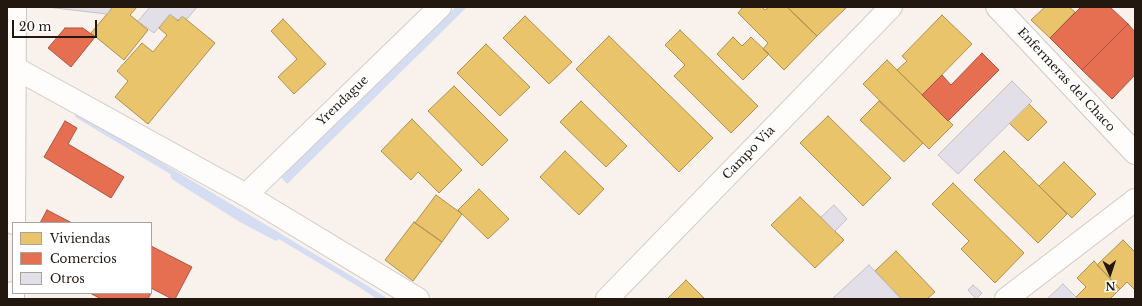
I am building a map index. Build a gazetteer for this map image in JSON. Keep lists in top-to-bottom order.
{
  "streets": {
    "street": ["Enfermeras del Chaco", "Yrendague", "Campo Via"]
  },
  "legend": ["Viviendas", "Comercios", "Otros"],
  "scale_bar": "20 m",
  "north": "bottom"
}
